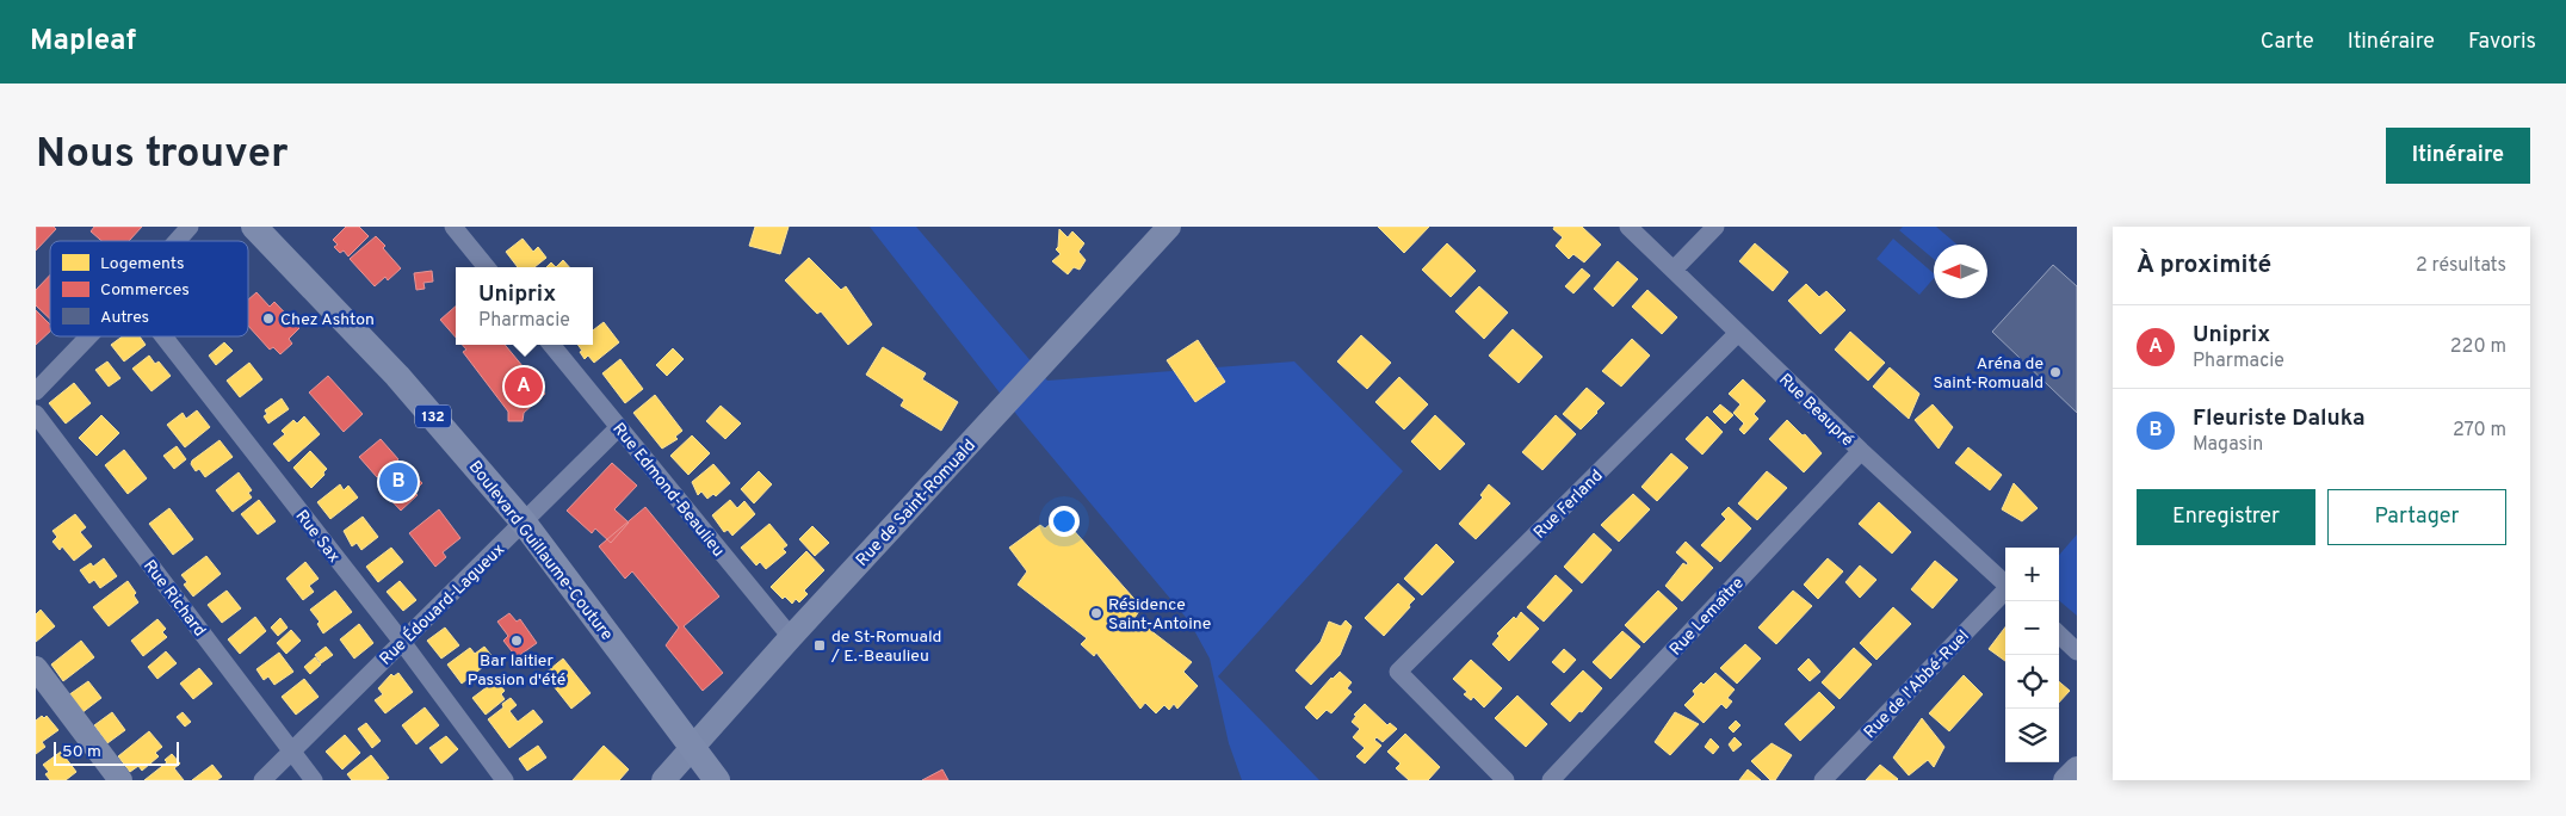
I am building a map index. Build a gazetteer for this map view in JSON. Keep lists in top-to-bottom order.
{
  "streets": {
    "main road": ["132", "Boulevard Guillaume-Couture"],
    "street": [
      "Rue Beaupré",
      "Rue Edmond-Beaulieu",
      "Rue de Saint-Romuald",
      "Rue Ferland",
      "Rue Sax",
      "Rue Richard",
      "Rue Édouard-Lagueux",
      "Rue Lemaître",
      "Rue de l'Abbé-Ruel"
    ]
  },
  "crossings": [
    ["Rue Beaupré", "Rue Ferland"],
    ["Rue Beaupré", "Rue Lemaître"],
    ["Rue Edmond-Beaulieu", "Rue de Saint-Romuald"],
    ["Rue Edmond-Beaulieu", "Rue Édouard-Lagueux"],
    ["Rue de Saint-Romuald", "Boulevard Guillaume-Couture"],
    ["Rue Sax", "Rue Édouard-Lagueux"],
    ["Boulevard Guillaume-Couture", "Rue Édouard-Lagueux"],
    ["Rue Richard", "Rue Édouard-Lagueux"]
  ],
  "places": {
    "other": [
      "Chez Ashton",
      "Aréna de Saint-Romuald",
      "Résidence Saint-Antoine",
      "Bar laitier Passion d'été"
    ],
    "transit": ["de St-Romuald / E.-Beaulieu"]
  },
  "legend": ["Logements", "Commerces", "Autres"],
  "scale_bar": "50 m",
  "north": "left",
  "page": {
    "header": "Mapleaf",
    "nav": ["Carte", "Itinéraire", "Favoris"],
    "buttons": [
      "Itinéraire",
      ["Enregistrer", "Partager"]
    ],
    "title": "Nous trouver",
    "heading": ["À proximité", "2 résultats"],
    "popup": ["Uniprix", "Pharmacie"],
    "list": [
      {
        "mark": "A",
        "name": "Uniprix",
        "note": "Pharmacie",
        "value": "220 m"
      },
      {
        "mark": "B",
        "name": "Fleuriste Daluka",
        "note": "Magasin",
        "value": "270 m"
      }
    ],
    "pins": ["A", "B"],
    "map_buttons": ["+", "−"],
    "scale": "50 m"
  }
}
